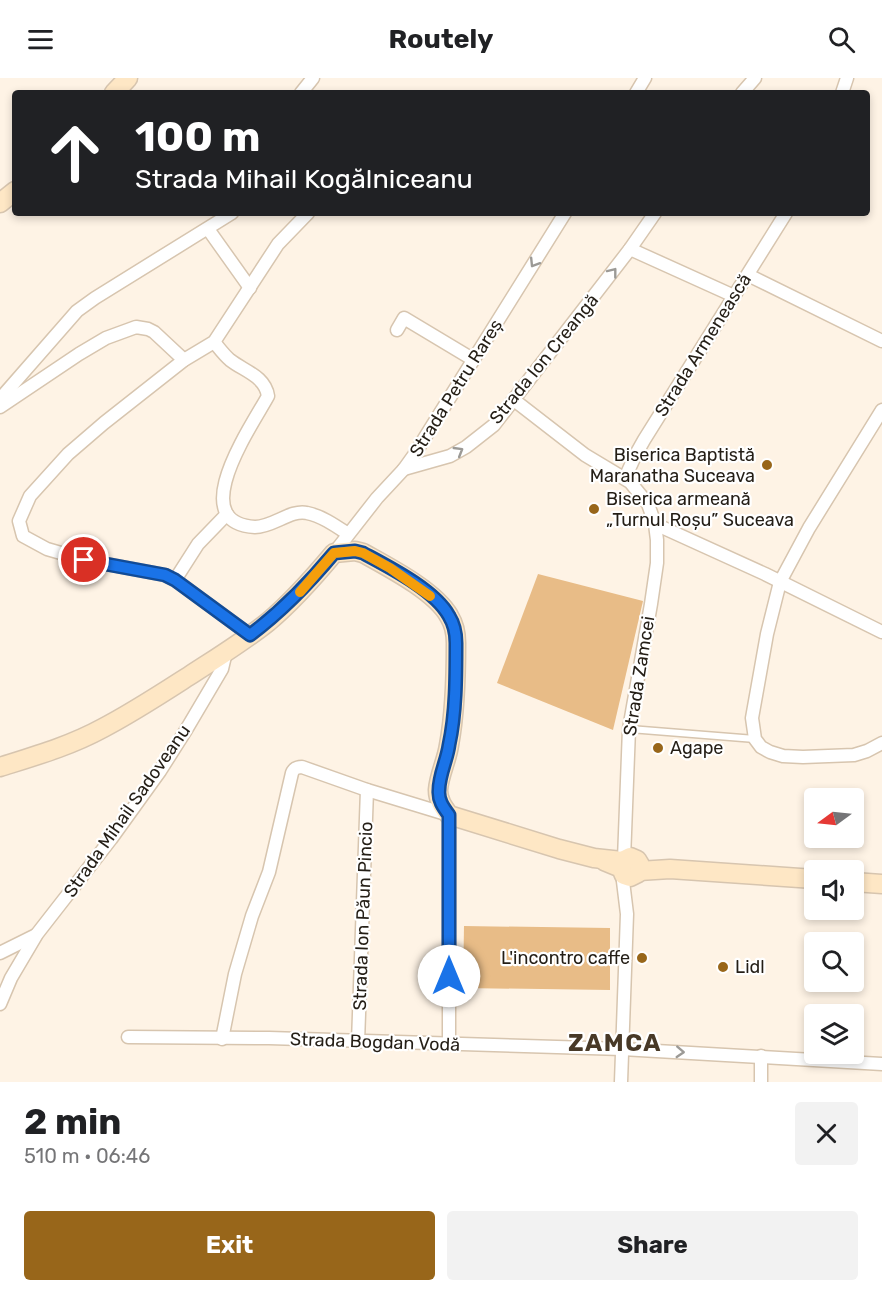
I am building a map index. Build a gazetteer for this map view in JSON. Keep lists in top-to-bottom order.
{
  "streets": {
    "street": [
      "Strada Armenească",
      "Strada Ion Creangă",
      "Strada Petru Rareș",
      "Strada Zamcei",
      "Strada Mihail Sadoveanu",
      "Strada Ion Păun Pincio",
      "Strada Bogdan Vodă"
    ]
  },
  "crossings": [
    ["Strada Ion Creangă", "Strada Petru Rareș"],
    ["Strada Zamcei", "Strada Bogdan Vodă"],
    ["Strada Ion Păun Pincio", "Strada Bogdan Vodă"]
  ],
  "one_way": ["Strada Ion Creangă", "Strada Petru Rareș"],
  "districts": ["ZAMCA"],
  "places": [
    "Biserica Baptistă Maranatha Suceava",
    "Biserica armeană „Turnul Roșu” Suceava",
    "Agape",
    "L'incontro caffe",
    "Lidl"
  ],
  "north": "left",
  "page": {
    "header": "Routely",
    "turn": ["100 m", "Strada Mihail Kogălniceanu"],
    "heading": ["2 min", "510 m · 06:46"],
    "buttons": ["Exit", "Share"]
  }
}
